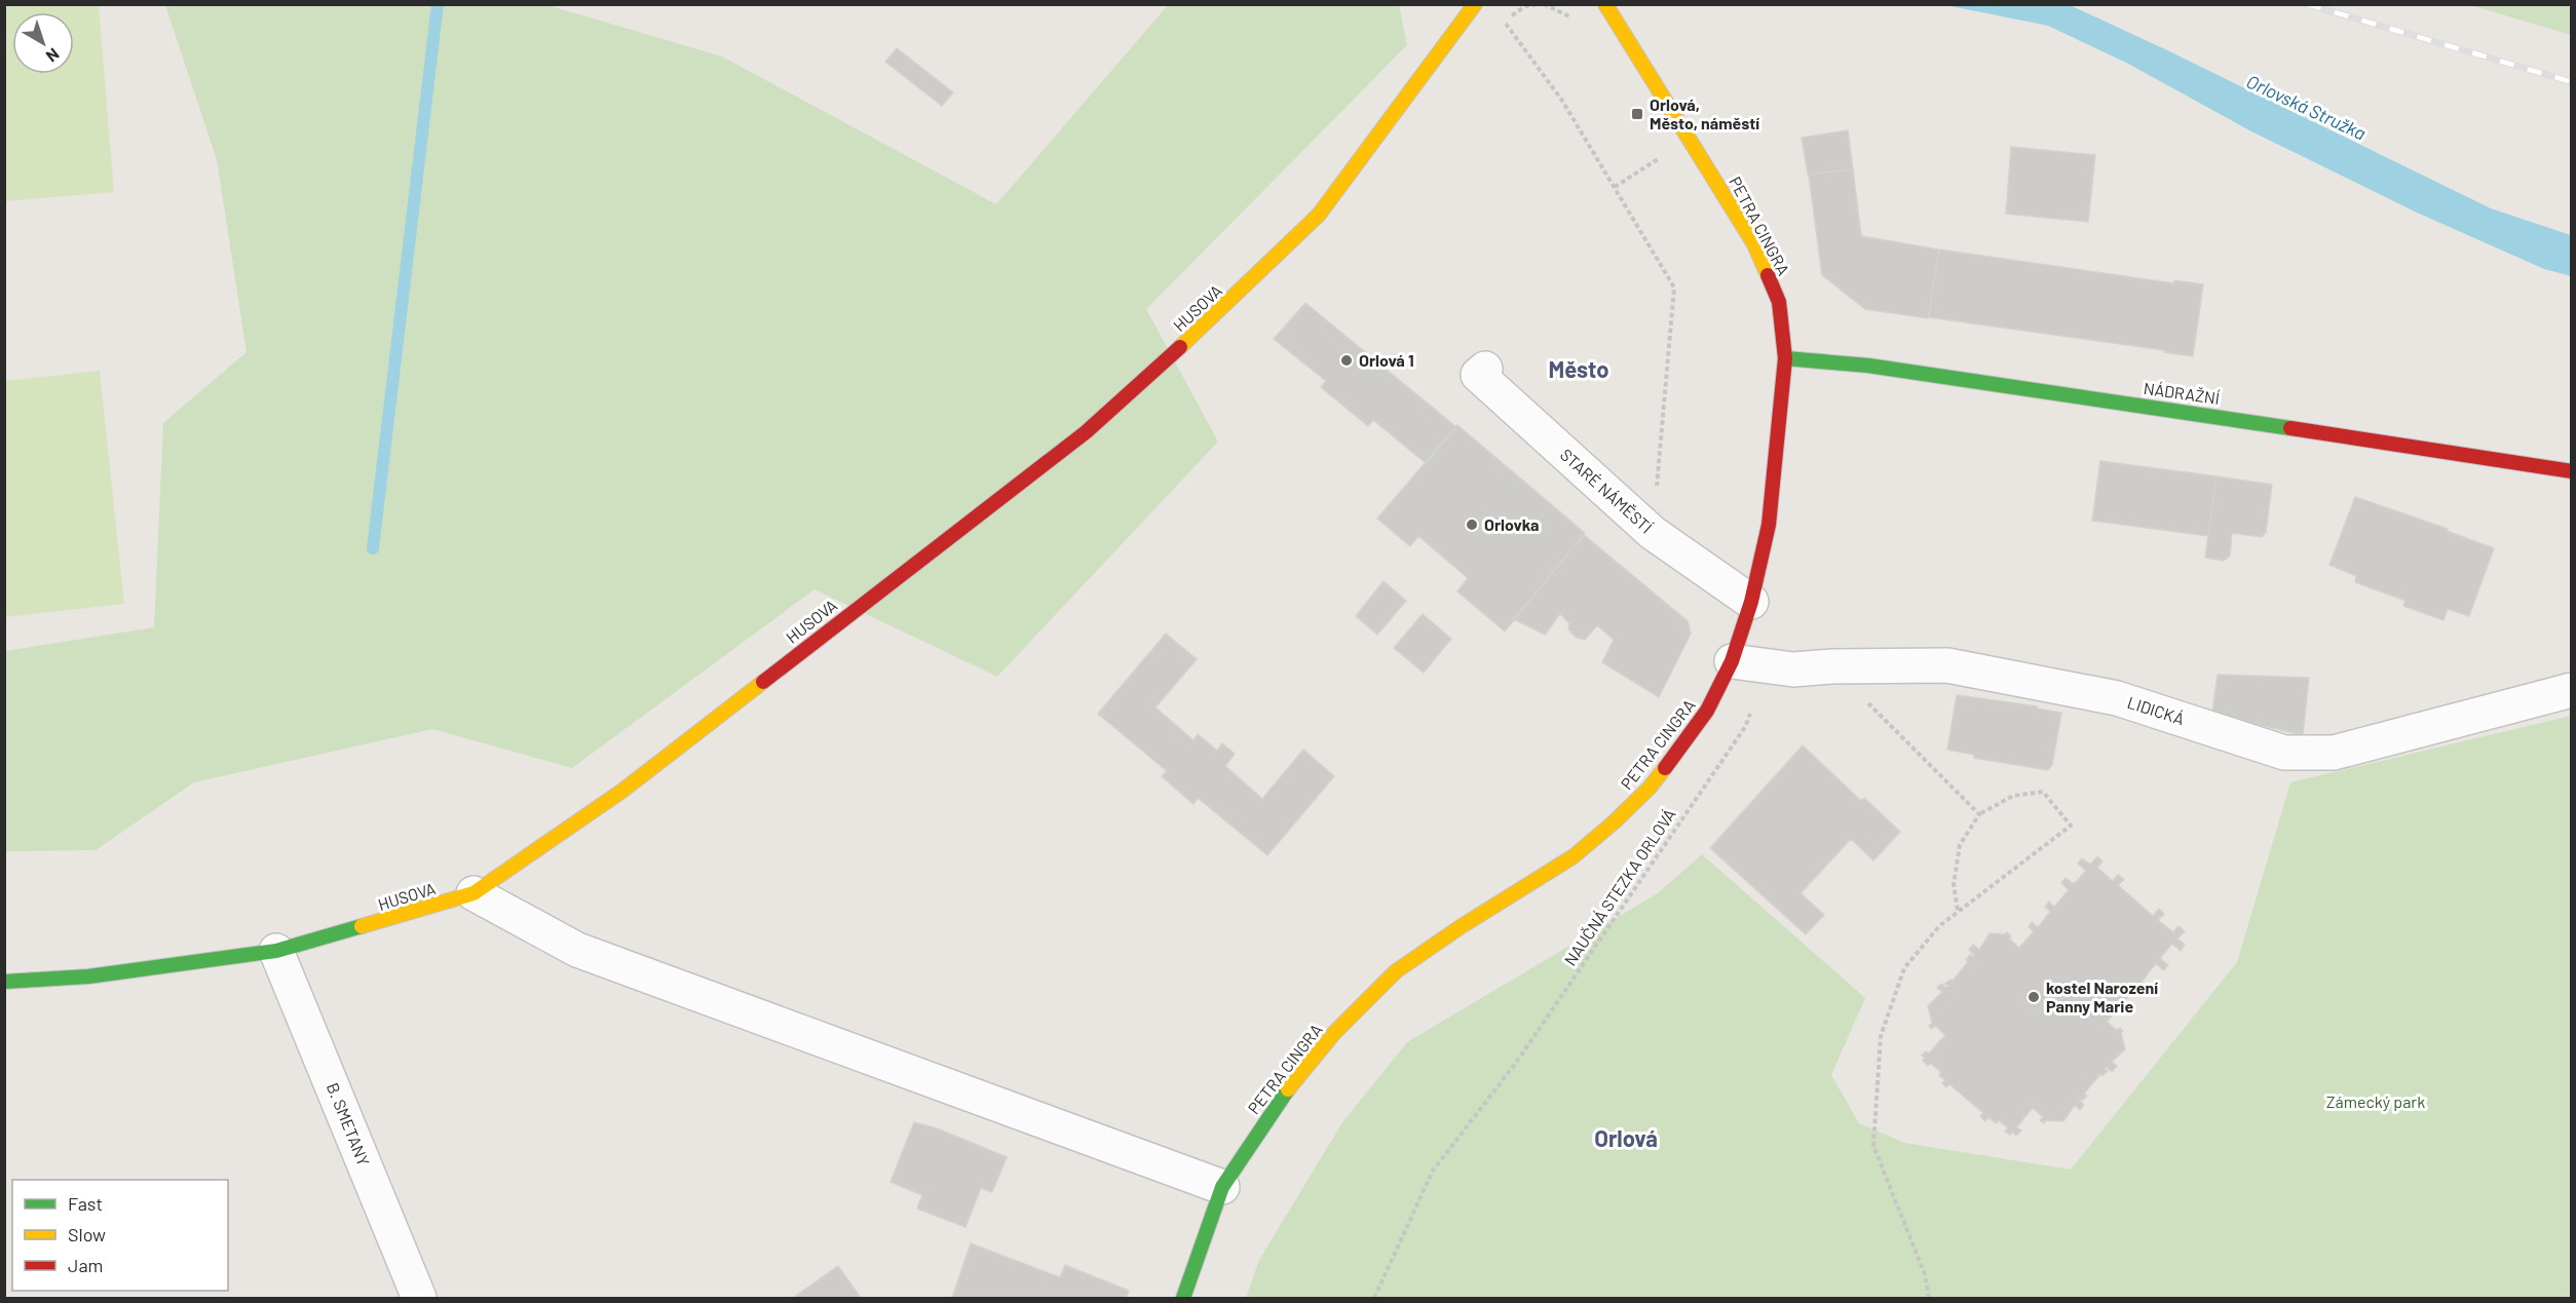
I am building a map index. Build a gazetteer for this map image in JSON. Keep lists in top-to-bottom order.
{
  "streets": {
    "street": [
      "PETRA CINGRA",
      "HUSOVA",
      "NÁDRAŽNÍ",
      "STARÉ NÁMĚSTÍ",
      "LIDICKÁ",
      "B. SMETANY"
    ],
    "path": ["NAUČNÁ STEZKA ORLOVÁ"]
  },
  "crossings": [
    ["PETRA CINGRA", "NÁDRAŽNÍ"],
    ["PETRA CINGRA", "STARÉ NÁMĚSTÍ"],
    ["PETRA CINGRA", "LIDICKÁ"],
    ["HUSOVA", "B. SMETANY"]
  ],
  "districts": ["Město", "Orlová"],
  "water": ["Orlovská Stružka"],
  "parks": ["Zámecký park"],
  "places": {
    "transit": ["Orlová, Město, náměstí"],
    "other": ["Orlová 1", "Orlovka", "kostel Narození Panny Marie"]
  },
  "legend": ["Fast", "Slow", "Jam"],
  "north": "bottom right"
}
